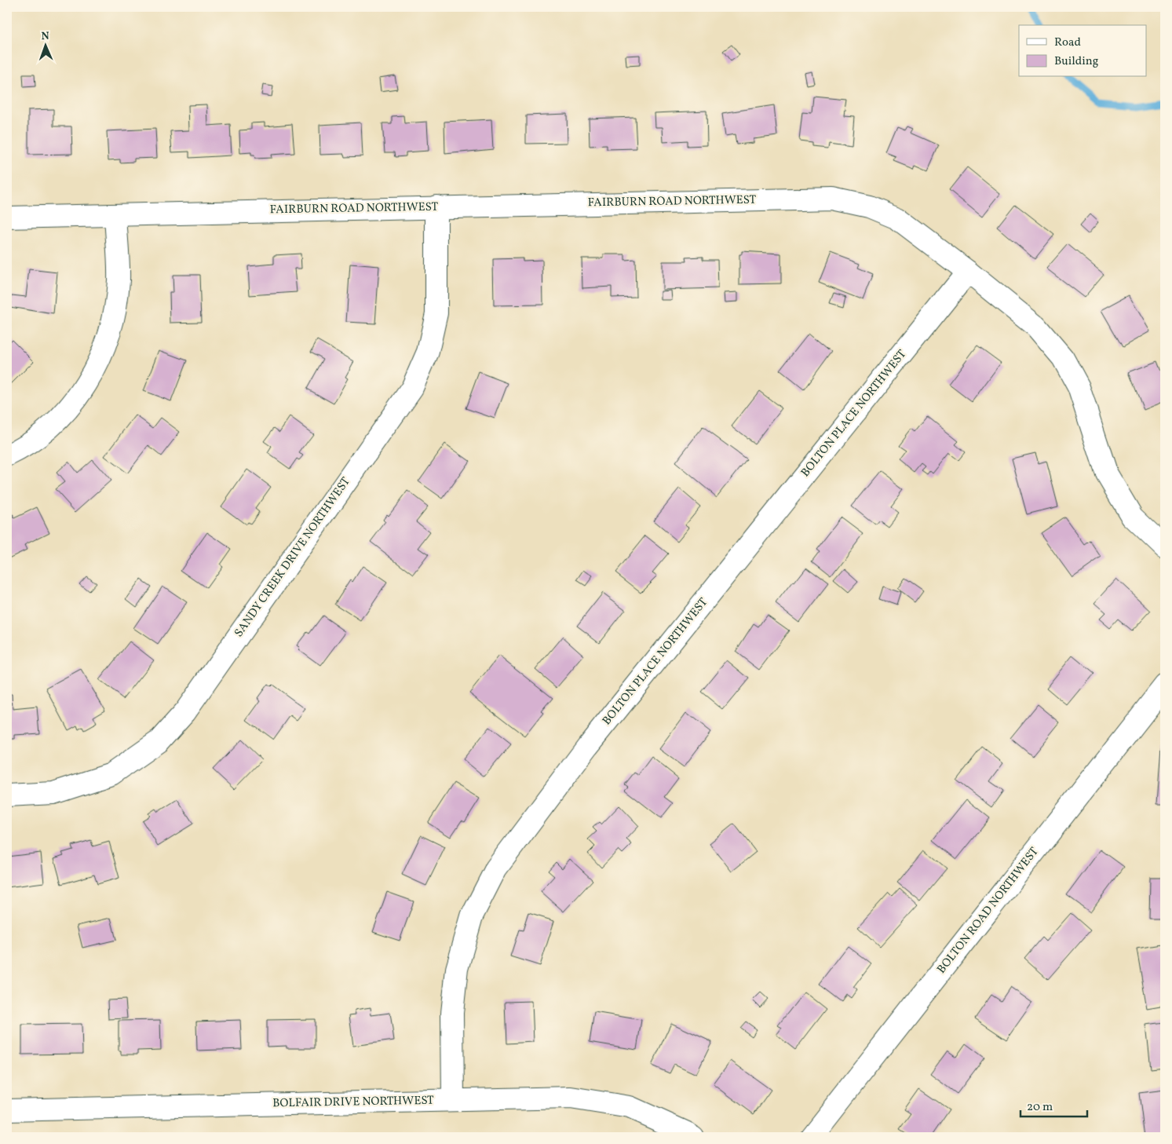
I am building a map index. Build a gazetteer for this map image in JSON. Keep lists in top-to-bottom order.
{
  "streets": {
    "street": [
      "FAIRBURN ROAD NORTHWEST",
      "BOLTON PLACE NORTHWEST",
      "SANDY CREEK DRIVE NORTHWEST",
      "BOLTON ROAD NORTHWEST",
      "BOLFAIR DRIVE NORTHWEST"
    ]
  },
  "crossings": [
    ["FAIRBURN ROAD NORTHWEST", "BOLTON PLACE NORTHWEST"],
    ["FAIRBURN ROAD NORTHWEST", "SANDY CREEK DRIVE NORTHWEST"],
    ["BOLTON PLACE NORTHWEST", "BOLFAIR DRIVE NORTHWEST"]
  ],
  "legend": ["Road", "Building"],
  "scale_bar": "20 m",
  "north": "top"
}
